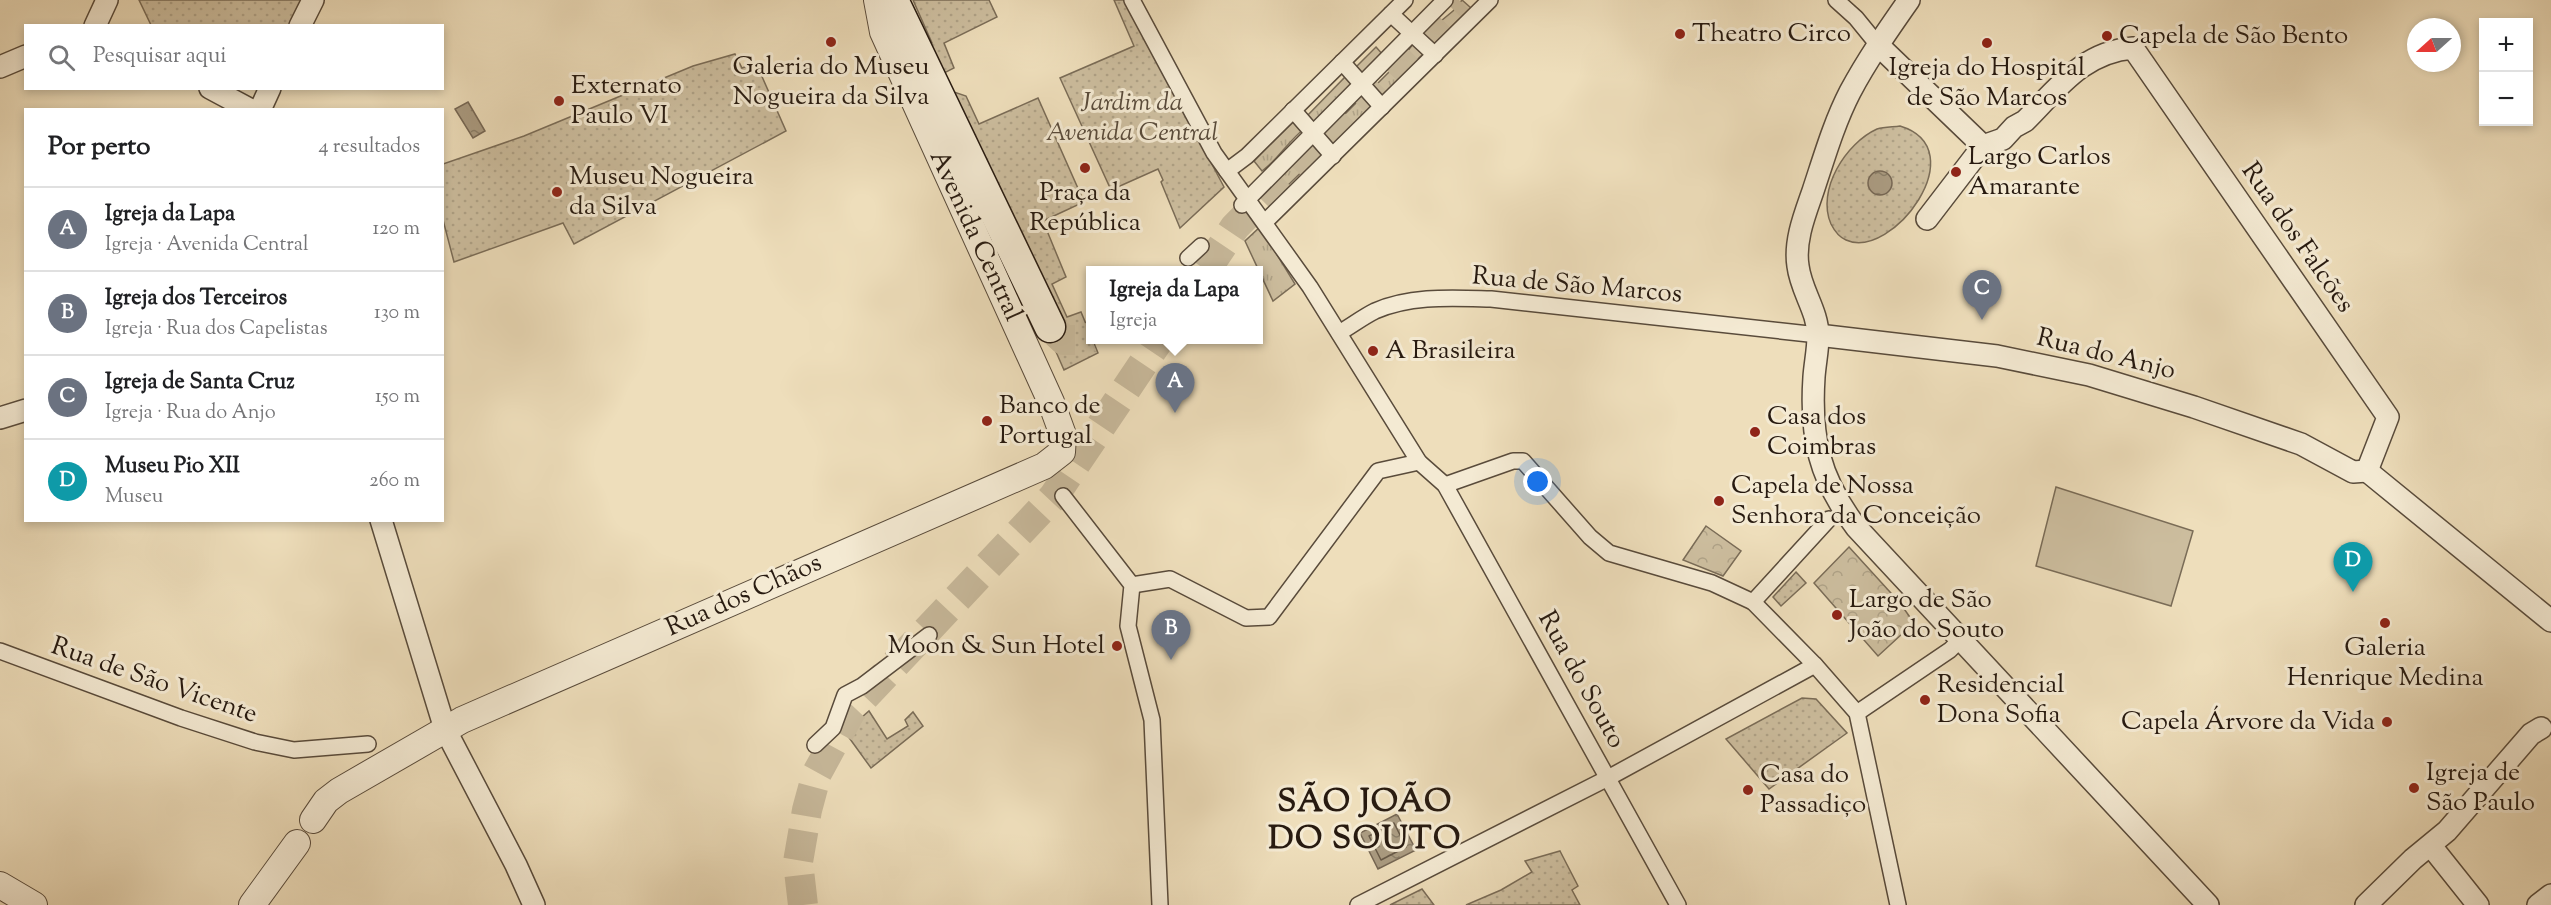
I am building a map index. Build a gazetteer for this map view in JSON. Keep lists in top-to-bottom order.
{
  "streets": {
    "street": [
      "Avenida Central",
      "Rua dos Falcões",
      "Rua de São Marcos",
      "Rua do Anjo",
      "Rua dos Chãos",
      "Rua do Souto",
      "Rua de São Vicente"
    ]
  },
  "crossings": [
    ["Avenida Central", "Rua dos Chãos"],
    ["Rua dos Falcões", "Rua do Anjo"],
    ["Rua de São Marcos", "Rua do Anjo"]
  ],
  "districts": ["SÃO JOÃO DO SOUTO"],
  "parks": ["Jardim da Avenida Central"],
  "places": [
    "Theatro Circo",
    "Capela de São Bento",
    "Galeria do Museu Nogueira da Silva",
    "Igreja do Hospital de São Marcos",
    "Externato Paulo VI",
    "Praça da República",
    "Largo Carlos Amarante",
    "Museu Nogueira da Silva",
    "A Brasileira",
    "Banco de Portugal",
    "Casa dos Coimbras",
    "Capela de Nossa Senhora da Conceição",
    "Largo de São João do Souto",
    "Galeria Henrique Medina",
    "Moon & Sun Hotel",
    "Residencial Dona Sofia",
    "Capela Árvore da Vida",
    "Igreja de São Paulo",
    "Casa do Passadiço"
  ],
  "north": "left",
  "page": {
    "map_buttons": ["+", "−"],
    "search": "Pesquisar aqui",
    "heading": ["Por perto", "4 resultados"],
    "list": [
      {
        "mark": "A",
        "name": "Igreja da Lapa",
        "note": "Igreja · Avenida Central",
        "value": "120 m"
      },
      {
        "mark": "B",
        "name": "Igreja dos Terceiros",
        "note": "Igreja · Rua dos Capelistas",
        "value": "130 m"
      },
      {
        "mark": "C",
        "name": "Igreja de Santa Cruz",
        "note": "Igreja · Rua do Anjo",
        "value": "150 m"
      },
      {
        "mark": "D",
        "name": "Museu Pio XII",
        "note": "Museu",
        "value": "260 m"
      }
    ],
    "popup": ["Igreja da Lapa", "Igreja"],
    "pins": [
      "C",
      "A",
      "D",
      "B"
    ]
  }
}
